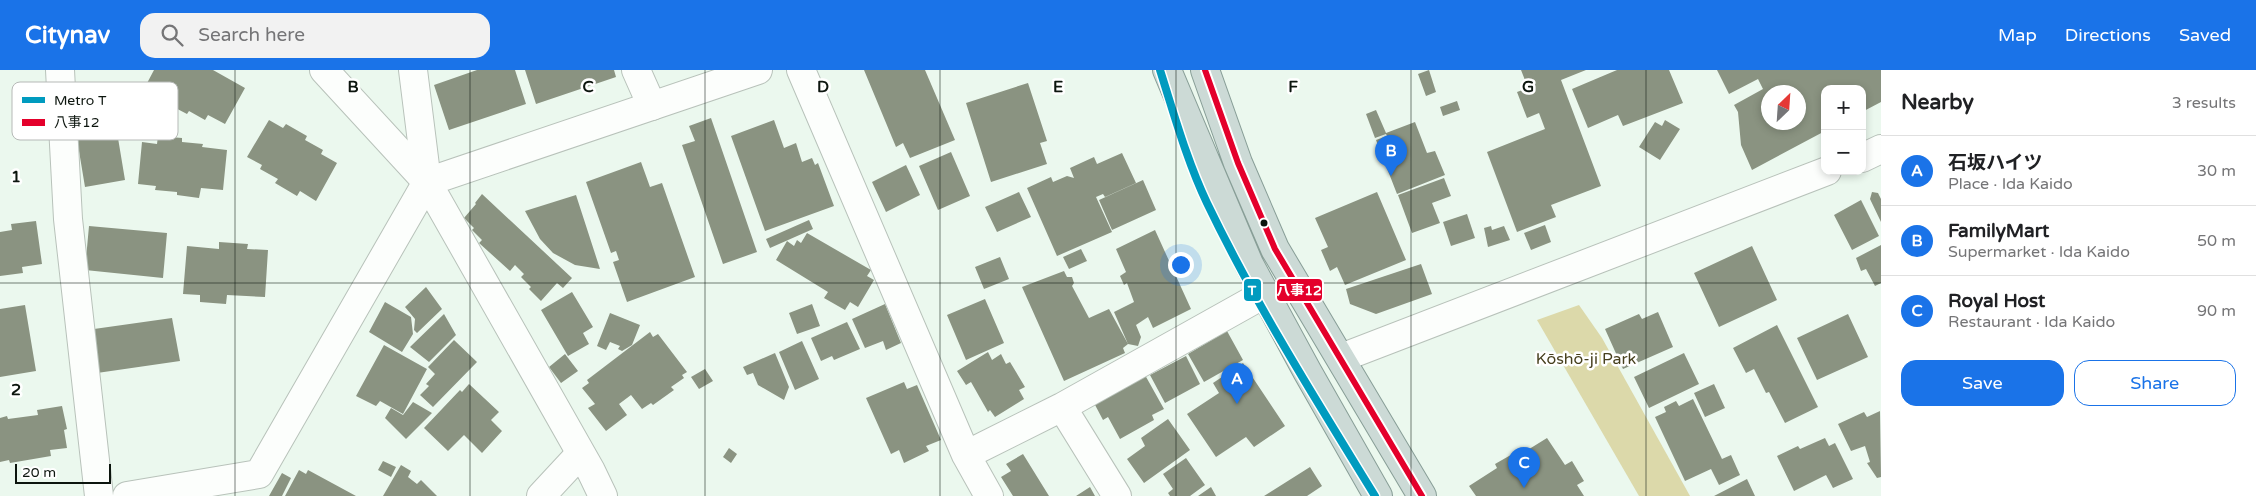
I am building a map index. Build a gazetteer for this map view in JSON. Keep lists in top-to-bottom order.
{
  "parks": ["Kōshō-ji Park"],
  "lines": ["metro line T", "transit line 八事12"],
  "legend": ["Metro T", "八事12"],
  "scale_bar": "20 m",
  "north": "top right",
  "page": {
    "header": "Citynav",
    "search": "Search here",
    "nav": ["Map", "Directions", "Saved"],
    "heading": ["Nearby", "3 results"],
    "map_buttons": ["+", "−"],
    "pins": ["B", "A", "C"],
    "list": [
      {
        "mark": "A",
        "name": "石坂ハイツ",
        "note": "Place · Ida Kaido",
        "value": "30 m"
      },
      {
        "mark": "B",
        "name": "FamilyMart",
        "note": "Supermarket · Ida Kaido",
        "value": "50 m"
      },
      {
        "mark": "C",
        "name": "Royal Host",
        "note": "Restaurant · Ida Kaido",
        "value": "90 m"
      }
    ],
    "buttons": ["Save", "Share"],
    "scale": "20 m"
  },
  "grid": {
    "columns": [
      "B",
      "C",
      "D",
      "E",
      "F",
      "G"
    ],
    "rows": ["1", "2"]
  }
}
